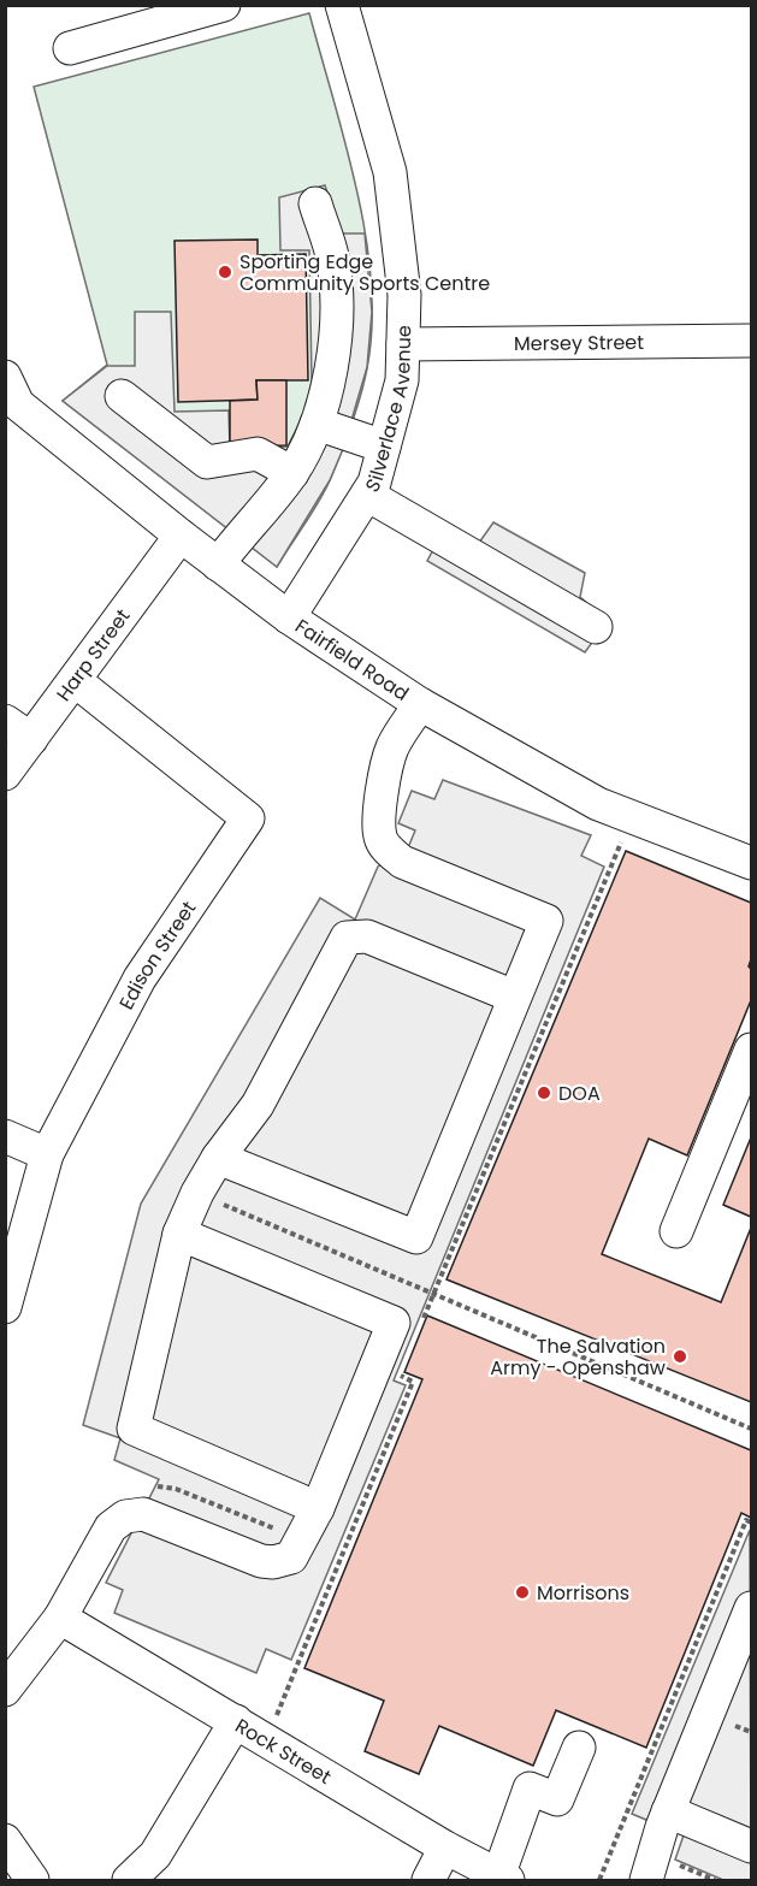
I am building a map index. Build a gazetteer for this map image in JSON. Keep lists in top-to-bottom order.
{
  "streets": {
    "street": [
      "Mersey Street",
      "Silverlace Avenue",
      "Harp Street",
      "Fairfield Road",
      "Edison Street",
      "Rock Street"
    ]
  },
  "crossings": [
    ["Mersey Street", "Silverlace Avenue"],
    ["Silverlace Avenue", "Fairfield Road"],
    ["Harp Street", "Fairfield Road"],
    ["Harp Street", "Edison Street"]
  ],
  "places": [
    "Sporting Edge Community Sports Centre",
    "DOA",
    "The Salvation Army - Openshaw",
    "Morrisons"
  ]
}
